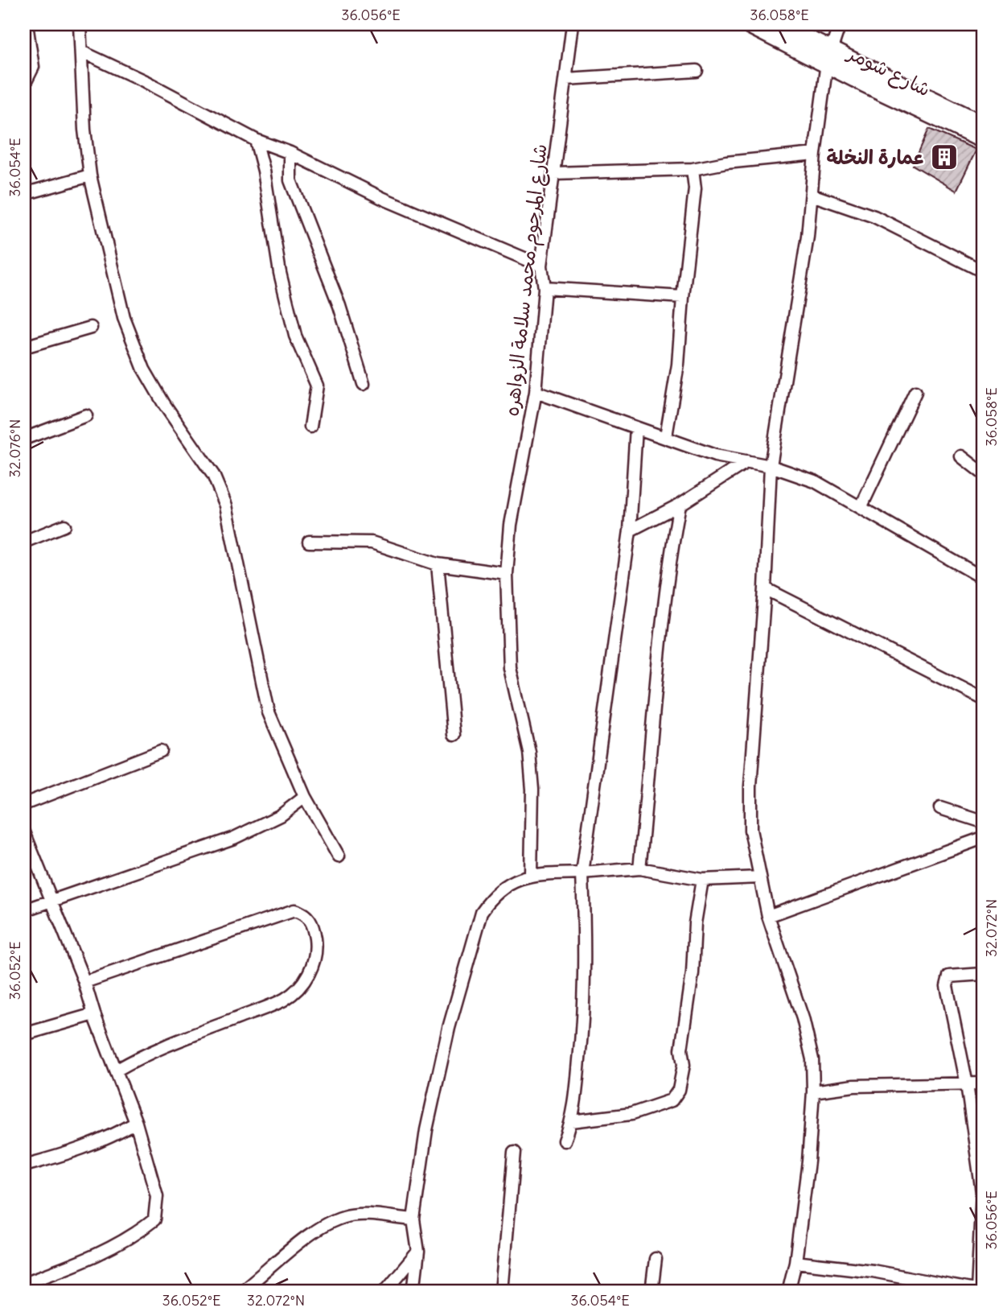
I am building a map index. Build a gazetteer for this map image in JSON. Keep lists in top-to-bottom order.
{
  "streets": {
    "main road": ["شارع شومر"],
    "street": ["شارع المرحوم محمد سلامة الزواهره"]
  },
  "places": {
    "building": ["عمارة النخلة"]
  },
  "coordinates": [
    "36.056°E",
    "36.058°E",
    "36.054°E",
    "32.076°N",
    "32.072°N",
    "36.052°E"
  ]
}
